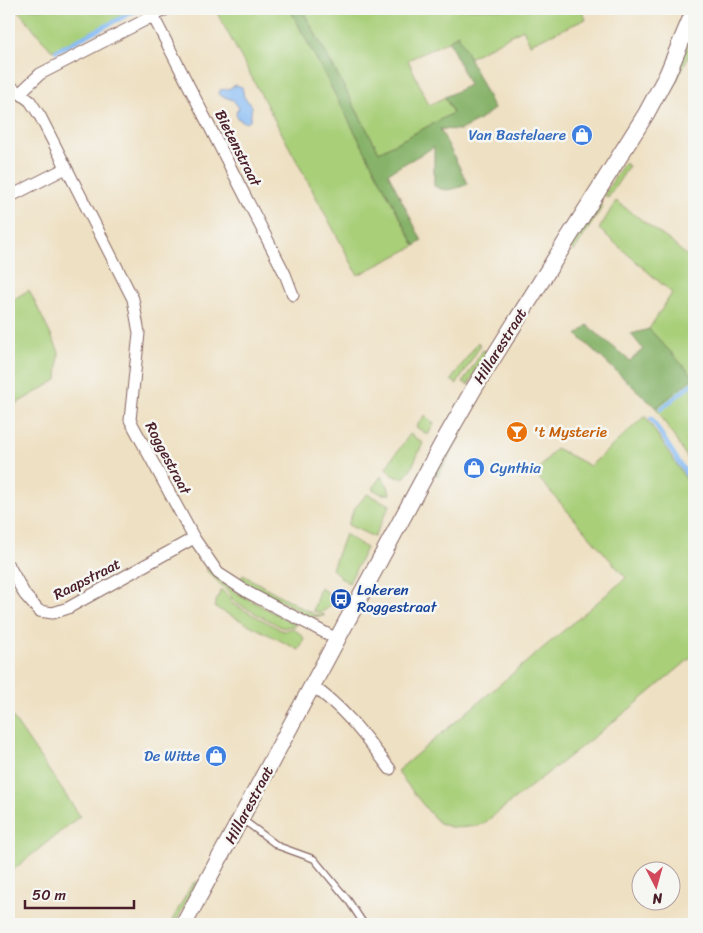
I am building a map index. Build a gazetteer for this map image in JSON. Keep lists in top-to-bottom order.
{
  "streets": {
    "main road": ["Hillarestraat"],
    "street": ["Bietenstraat", "Roggestraat", "Raapstraat"]
  },
  "crossings": [
    ["Hillarestraat", "Roggestraat"],
    ["Roggestraat", "Raapstraat"]
  ],
  "places": {
    "shop": ["Van Bastelaere", "Cynthia", "De Witte"],
    "bar": ["'t Mysterie"],
    "bus stop": ["Lokeren Roggestraat"]
  },
  "scale_bar": "50 m",
  "north": "bottom"
}
